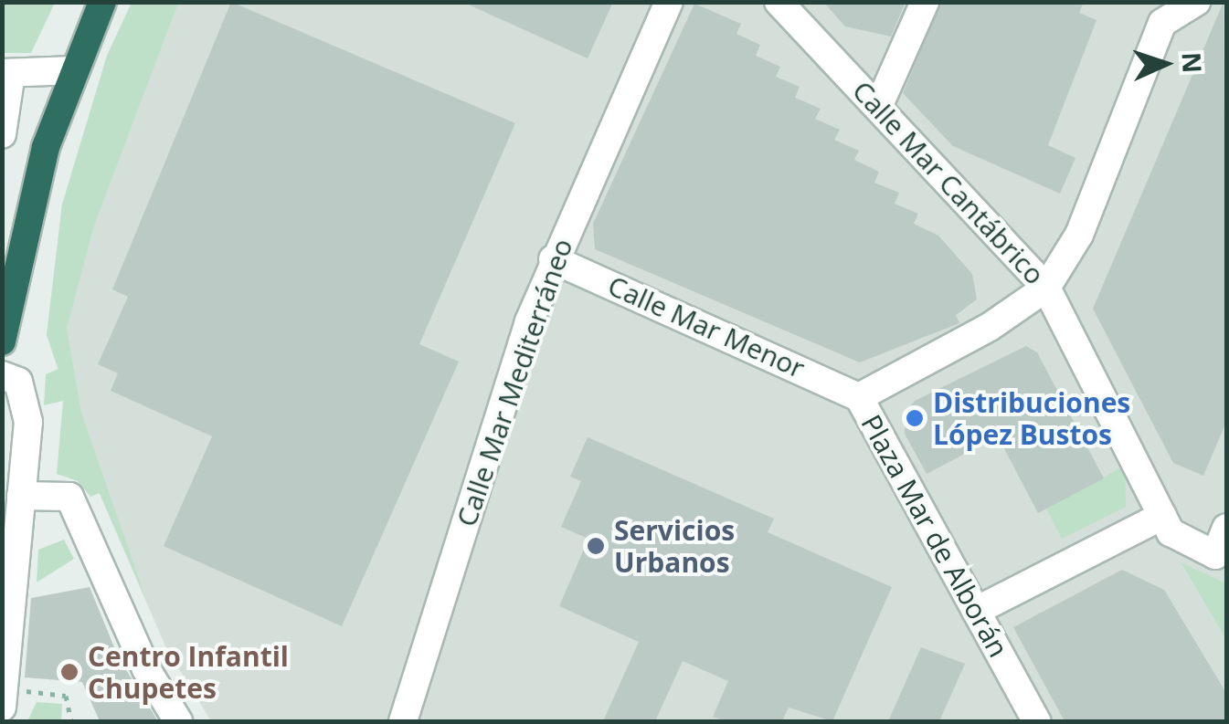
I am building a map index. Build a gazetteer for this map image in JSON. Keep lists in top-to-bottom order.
{
  "streets": {
    "street": [
      "Calle Mar Cantábrico",
      "Calle Mar Menor",
      "Calle Mar Mediterráneo",
      "Plaza Mar de Alborán"
    ]
  },
  "crossings": [
    ["Calle Mar Cantábrico", "Plaza Mar de Alborán"],
    ["Calle Mar Menor", "Calle Mar Mediterráneo"],
    ["Calle Mar Menor", "Plaza Mar de Alborán"]
  ],
  "places": ["Distribuciones López Bustos", "Servicios Urbanos", "Centro Infantil Chupetes"],
  "north": "right"
}
